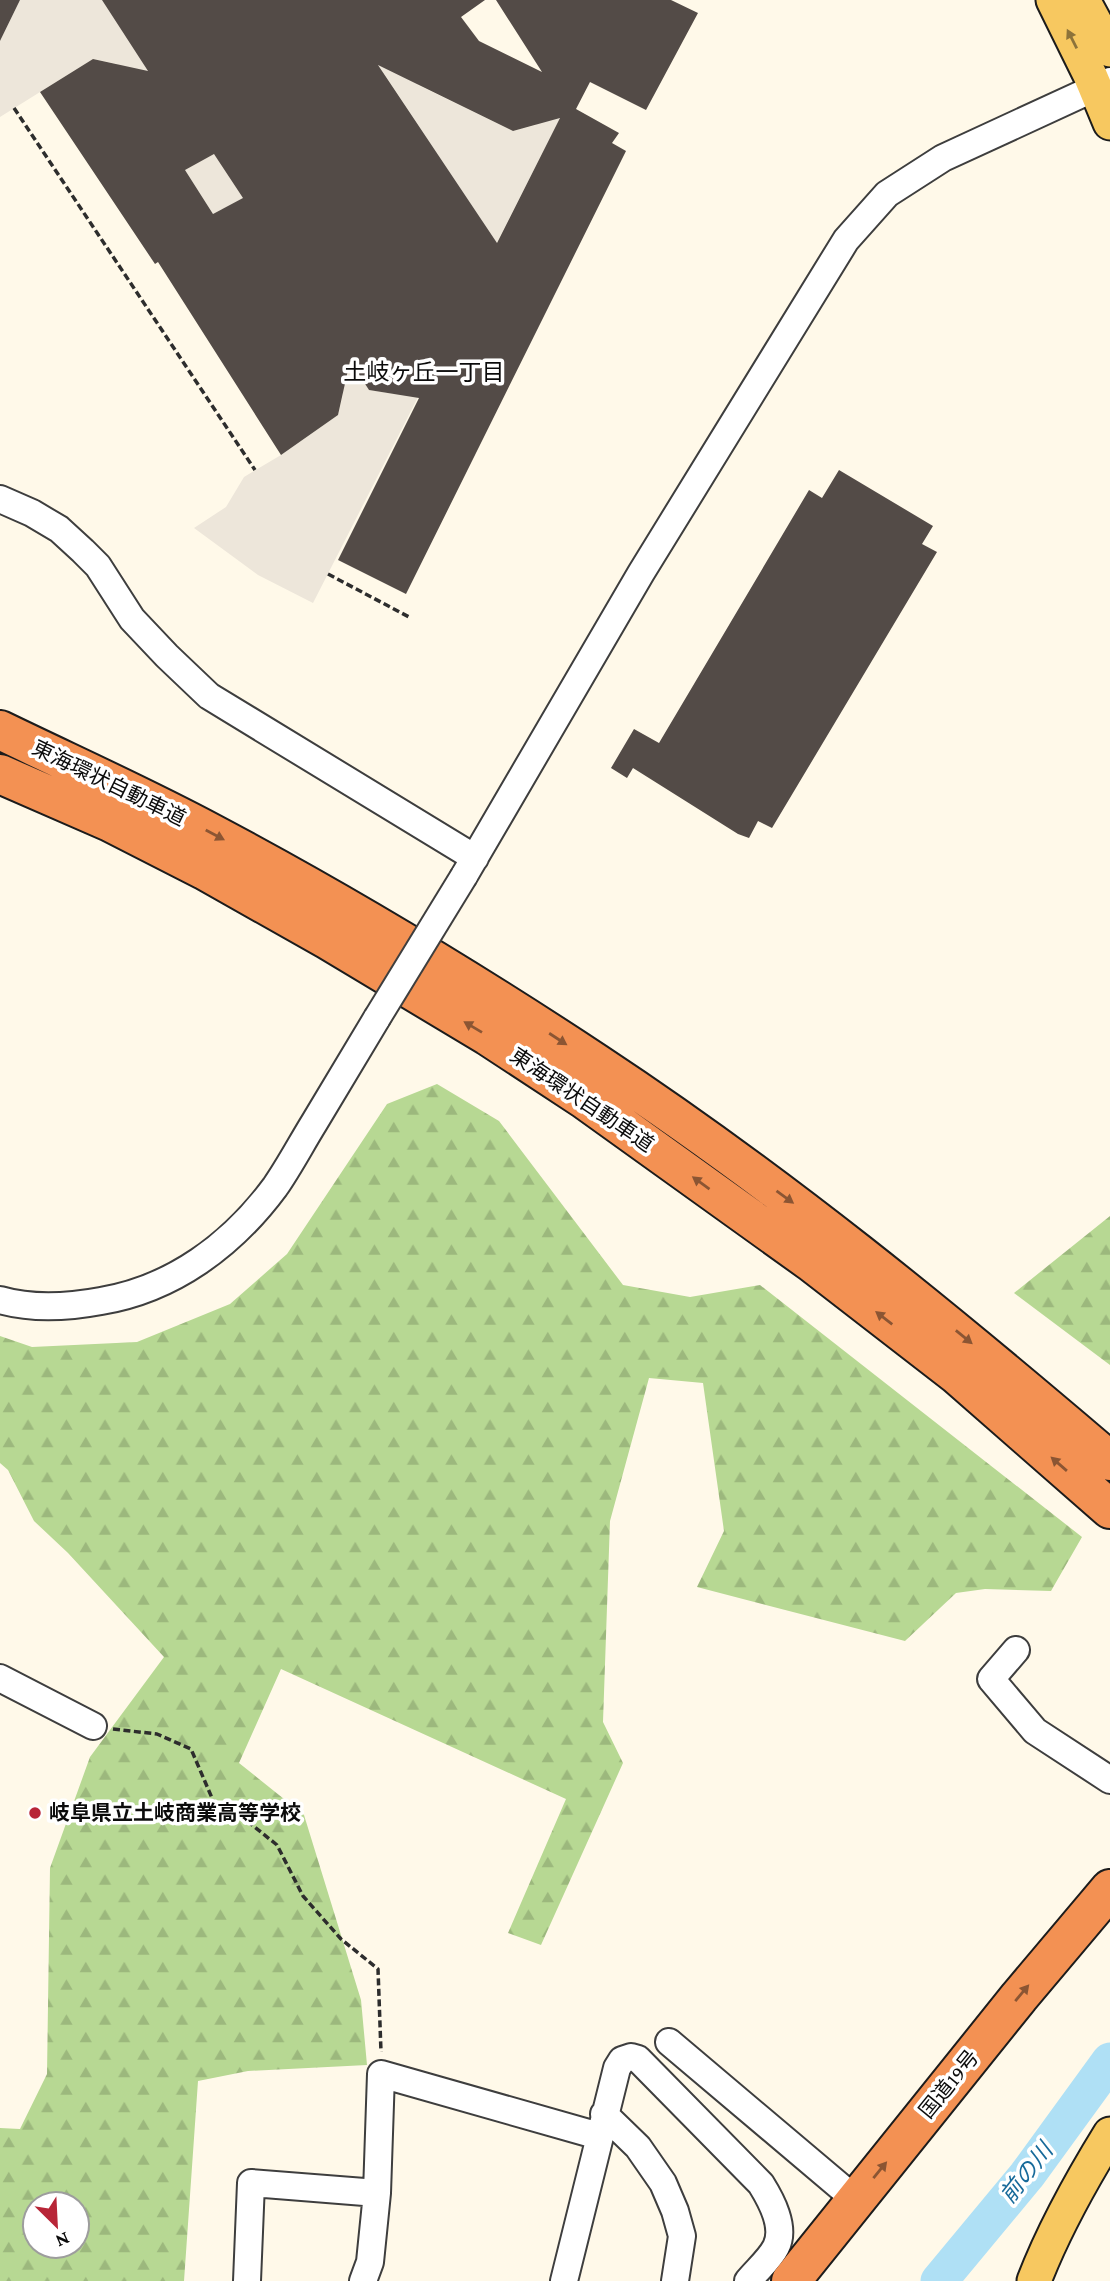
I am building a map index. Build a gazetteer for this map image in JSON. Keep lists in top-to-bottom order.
{
  "streets": {
    "highway": ["東海環状自動車道", "国道19号"]
  },
  "districts": ["土岐ヶ丘一丁目"],
  "water": ["前の川"],
  "places": ["岐阜県立土岐商業高等学校"],
  "north": "bottom right"
}
